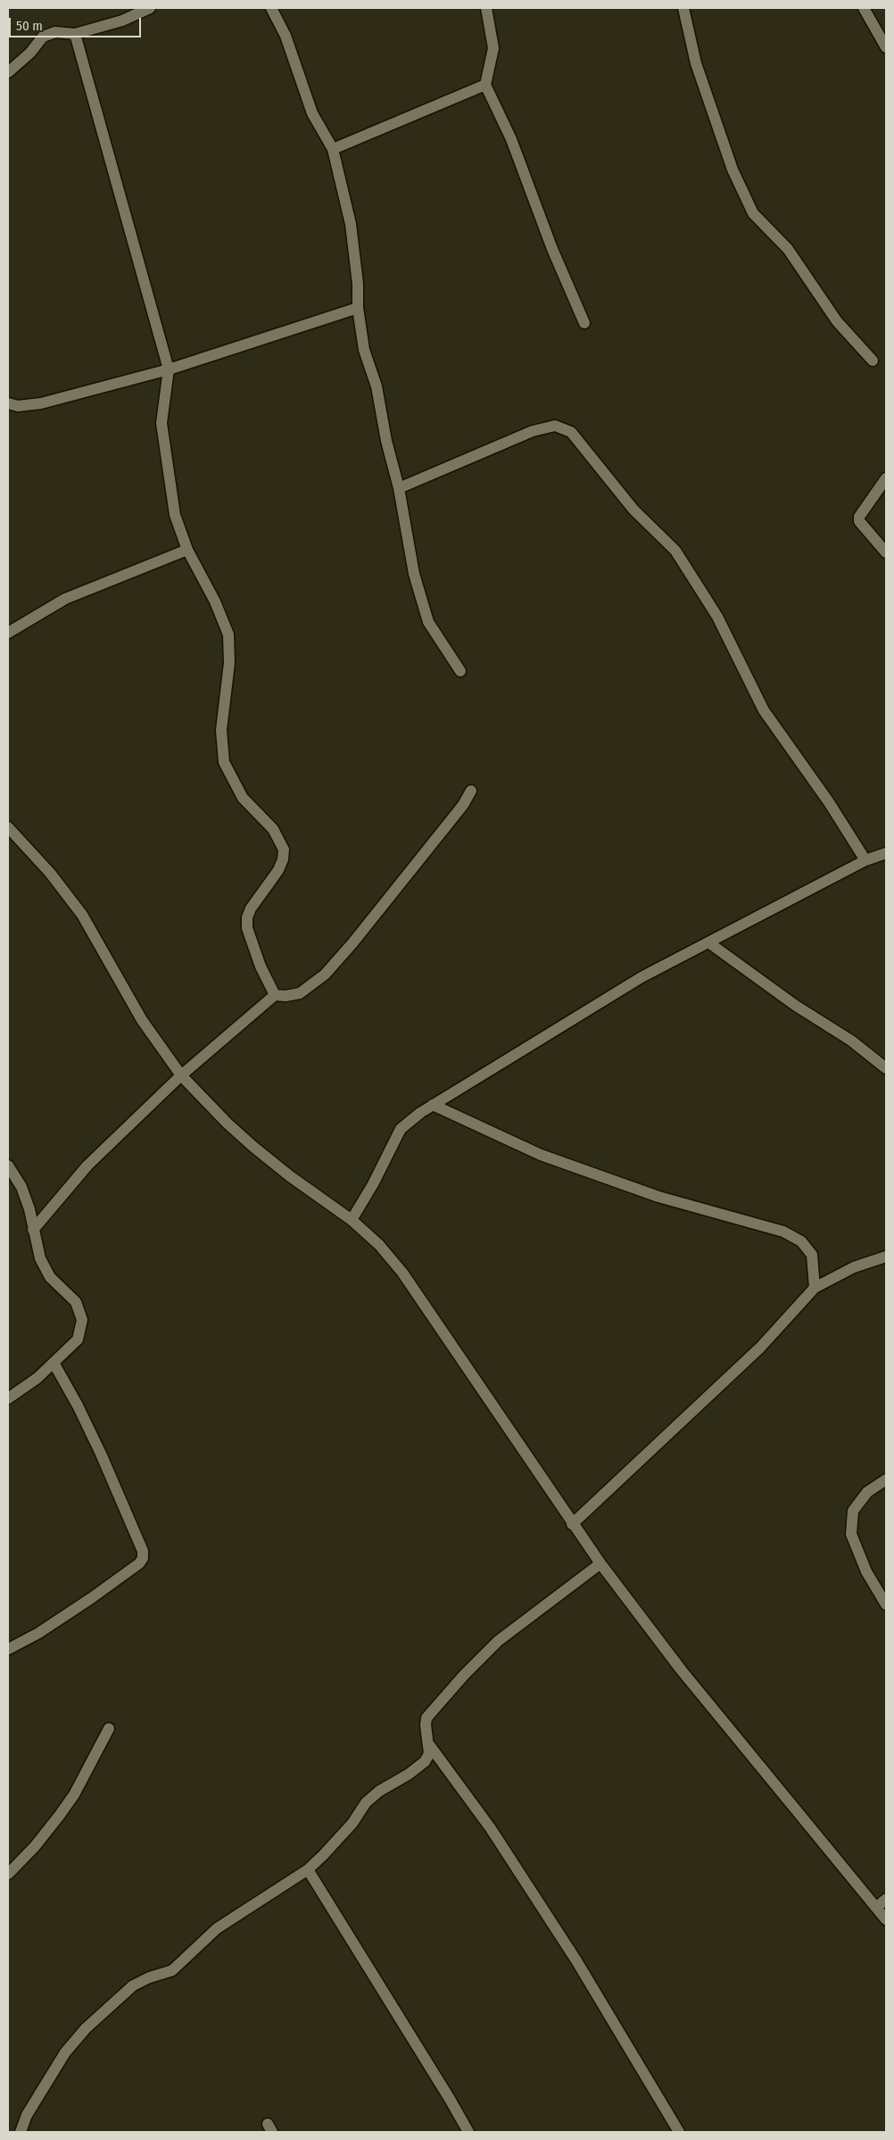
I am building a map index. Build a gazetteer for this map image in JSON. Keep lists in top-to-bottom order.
{
  "scale_bar": "50 m"
}
